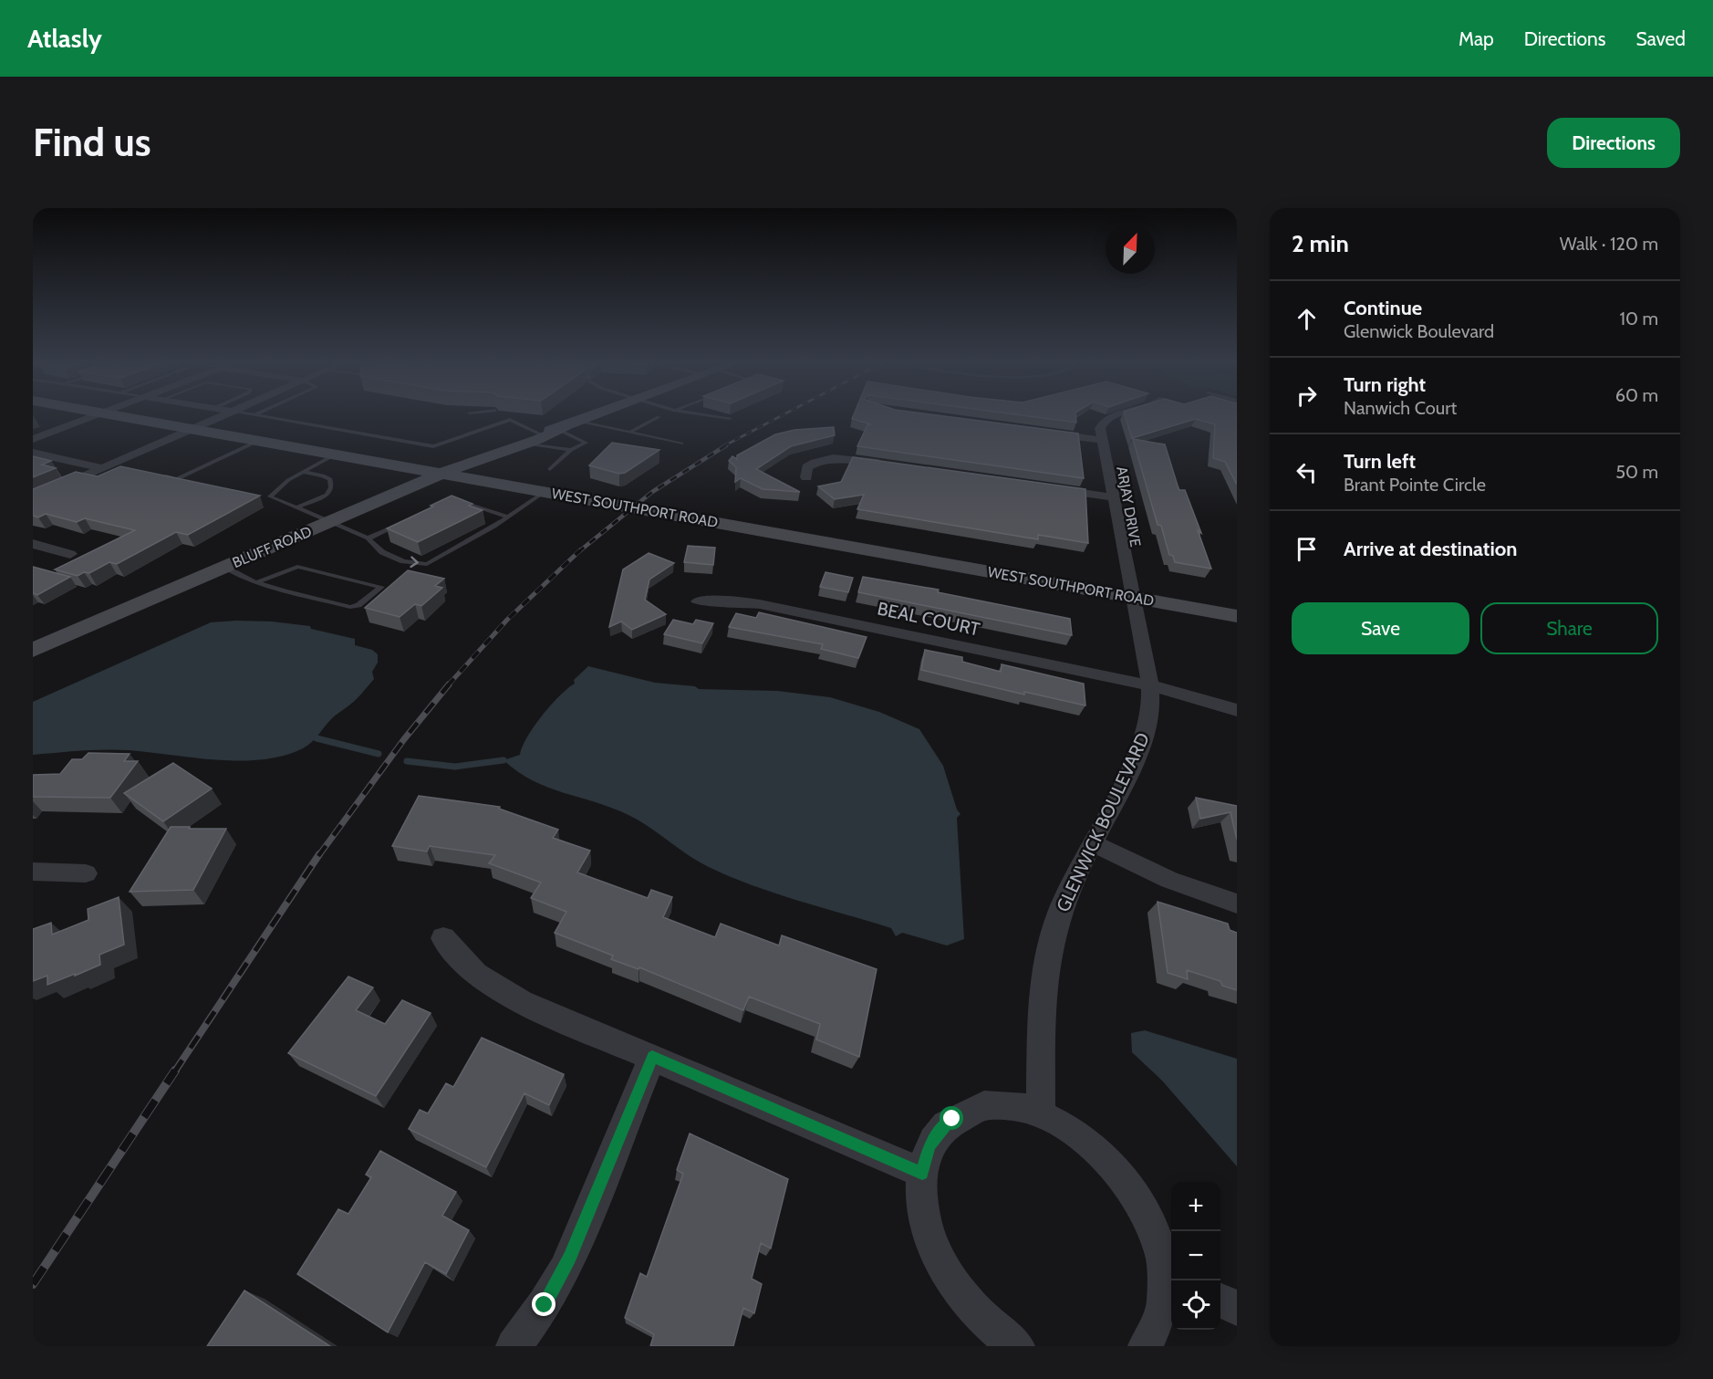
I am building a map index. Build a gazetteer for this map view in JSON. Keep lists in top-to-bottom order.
{
  "streets": {
    "main road": ["WEST SOUTHPORT ROAD", "BLUFF ROAD"],
    "street": ["ARJAY DRIVE", "BEAL COURT", "GLENWICK BOULEVARD"]
  },
  "crossings": [
    ["ARJAY DRIVE", "WEST SOUTHPORT ROAD"],
    ["ARJAY DRIVE", "GLENWICK BOULEVARD"],
    ["WEST SOUTHPORT ROAD", "BLUFF ROAD"],
    ["WEST SOUTHPORT ROAD", "GLENWICK BOULEVARD"],
    ["BEAL COURT", "GLENWICK BOULEVARD"]
  ],
  "north": "top right",
  "page": {
    "header": "Atlasly",
    "nav": ["Map", "Directions", "Saved"],
    "buttons": [
      "Directions",
      ["Save", "Share"]
    ],
    "title": "Find us",
    "heading": ["2 min", "Walk · 120 m"],
    "list": [
      ["Continue", "Glenwick Boulevard", "10 m"],
      ["Turn right", "Nanwich Court", "60 m"],
      ["Turn left", "Brant Pointe Circle", "50 m"],
      "Arrive at destination"
    ],
    "map_buttons": ["+", "−"]
  }
}
